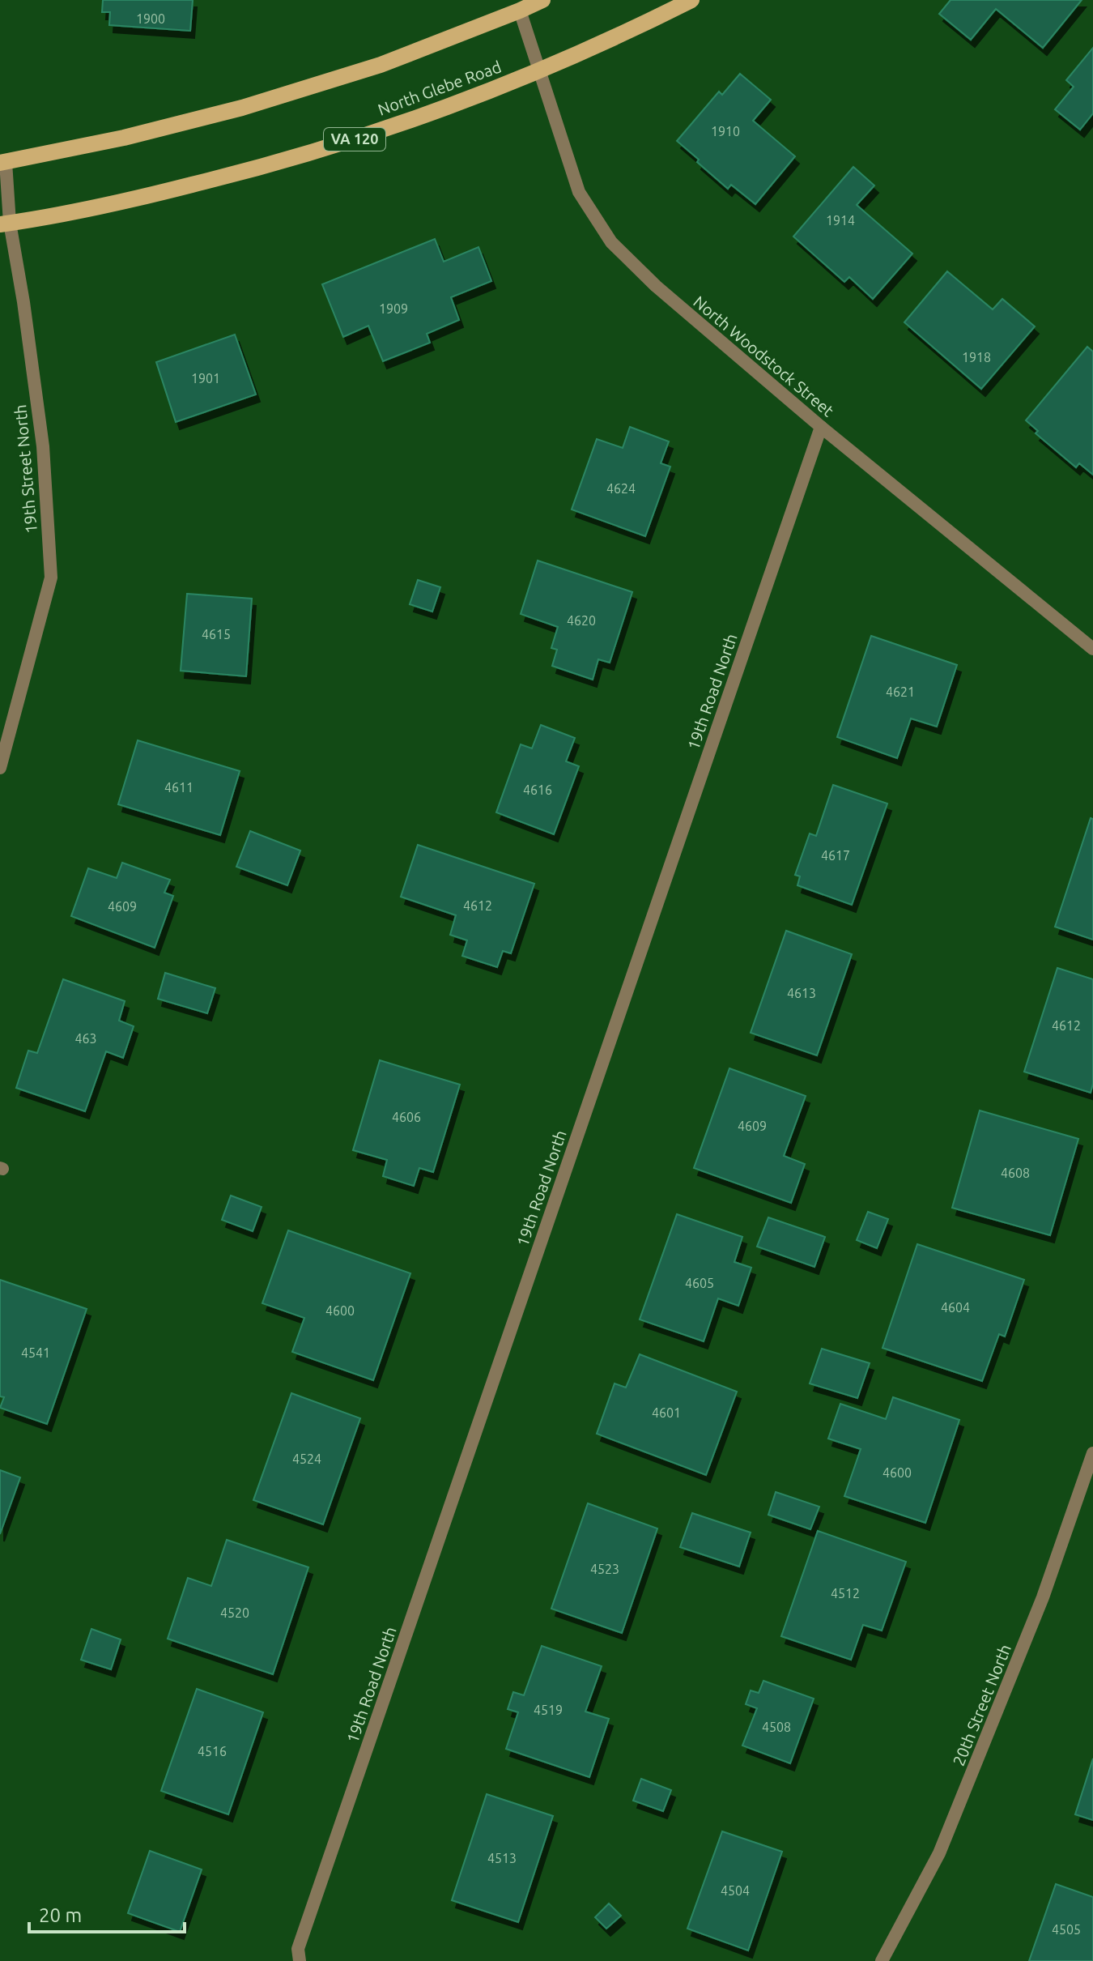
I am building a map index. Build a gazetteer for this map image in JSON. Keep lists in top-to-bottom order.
{
  "streets": {
    "main road": ["North Glebe Road", "VA 120"],
    "street": [
      "North Woodstock Street",
      "19th Street North",
      "19th Road North",
      "20th Street North"
    ]
  },
  "crossings": [
    ["North Glebe Road", "North Woodstock Street"],
    ["North Glebe Road", "19th Street North"],
    ["North Woodstock Street", "19th Road North"]
  ],
  "house_numbers": [
    "1900",
    "1910",
    "1914",
    "1909",
    "1918",
    "1901",
    "4624",
    "4620",
    "4615",
    "4621",
    "4611",
    "4616",
    "4617",
    "4612",
    "4609",
    "4613",
    "4612",
    "463",
    "4606",
    "4609",
    "4608",
    "4605",
    "4604",
    "4600",
    "4541",
    "4601",
    "4524",
    "4600",
    "4523",
    "4512",
    "4520",
    "4519",
    "4508",
    "4516",
    "4513",
    "4504",
    "4505"
  ],
  "scale_bar": "20 m"
}
